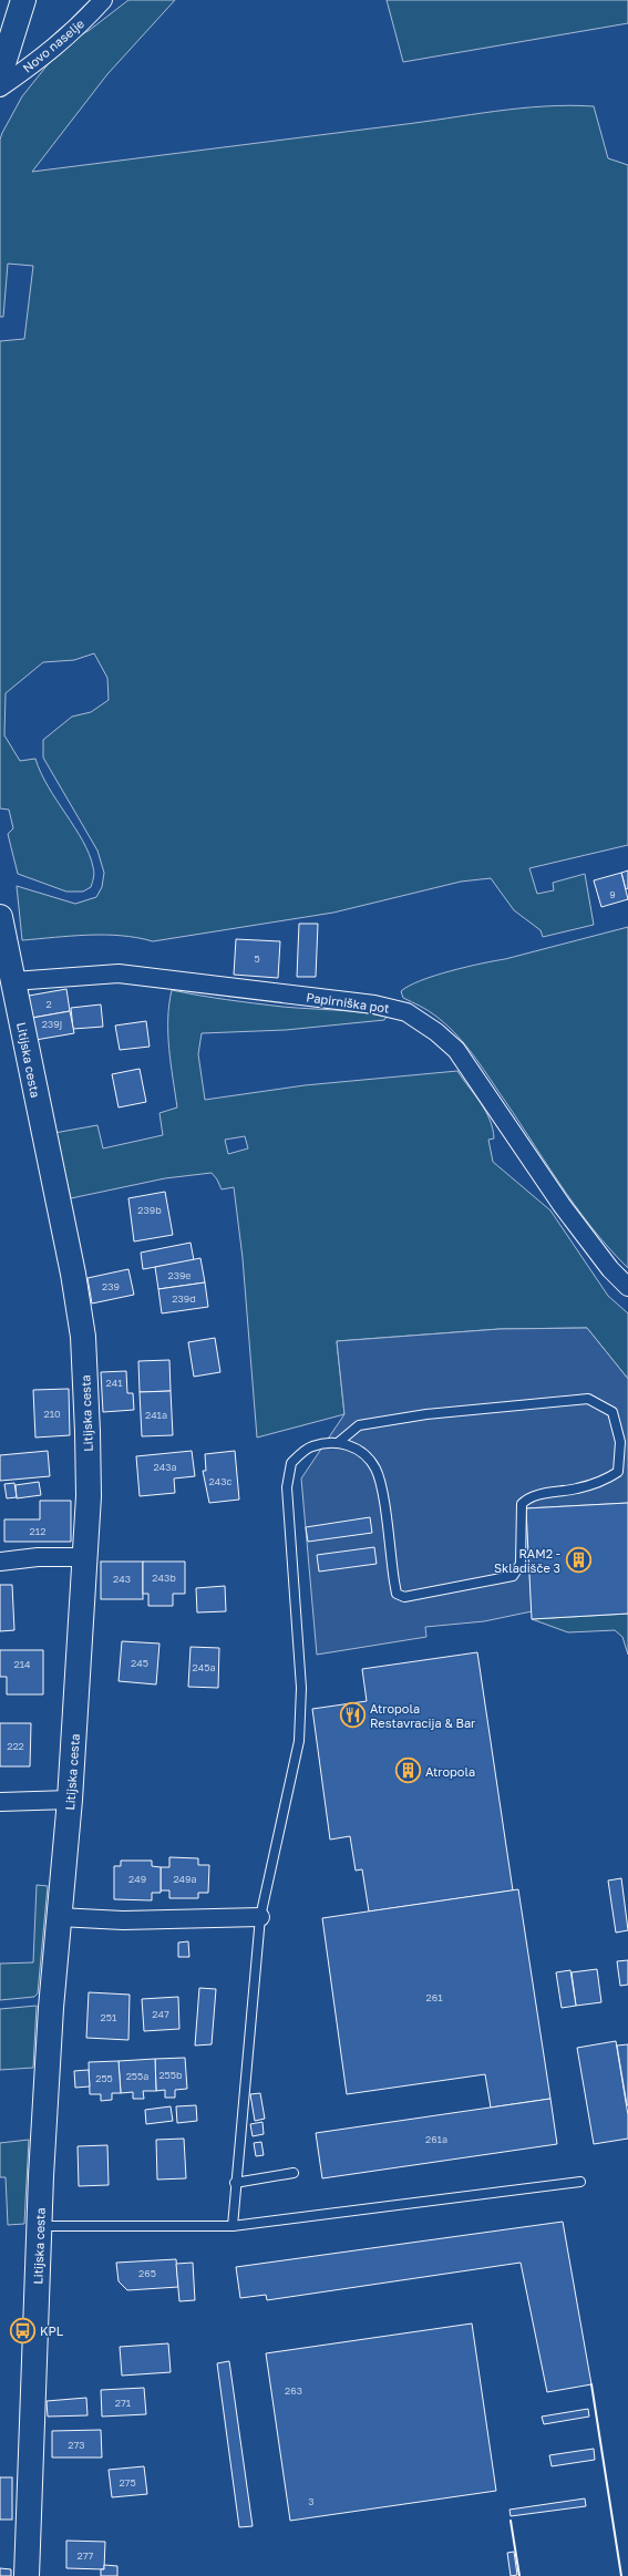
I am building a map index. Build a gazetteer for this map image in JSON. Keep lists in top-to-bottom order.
{
  "streets": {
    "main road": ["Litijska cesta"],
    "street": ["Novo naselje", "Papirniška pot"]
  },
  "crossings": [
    ["Papirniška pot", "Litijska cesta"]
  ],
  "places": {
    "building": ["RAM2 - Skladišče 3", "Atropola"],
    "restaurant": ["Atropola Restavracija & Bar"],
    "bus stop": ["KPL"]
  },
  "house_numbers": [
    "9",
    "5",
    "2",
    "239j",
    "239b",
    "239e",
    "239",
    "239d",
    "241",
    "210",
    "241a",
    "243a",
    "243c",
    "212",
    "243b",
    "243",
    "245",
    "214",
    "245a",
    "222",
    "249",
    "249a",
    "261",
    "247",
    "251",
    "255b",
    "255a",
    "255",
    "261a",
    "265",
    "263",
    "271",
    "273",
    "275",
    "3",
    "277"
  ]
}
